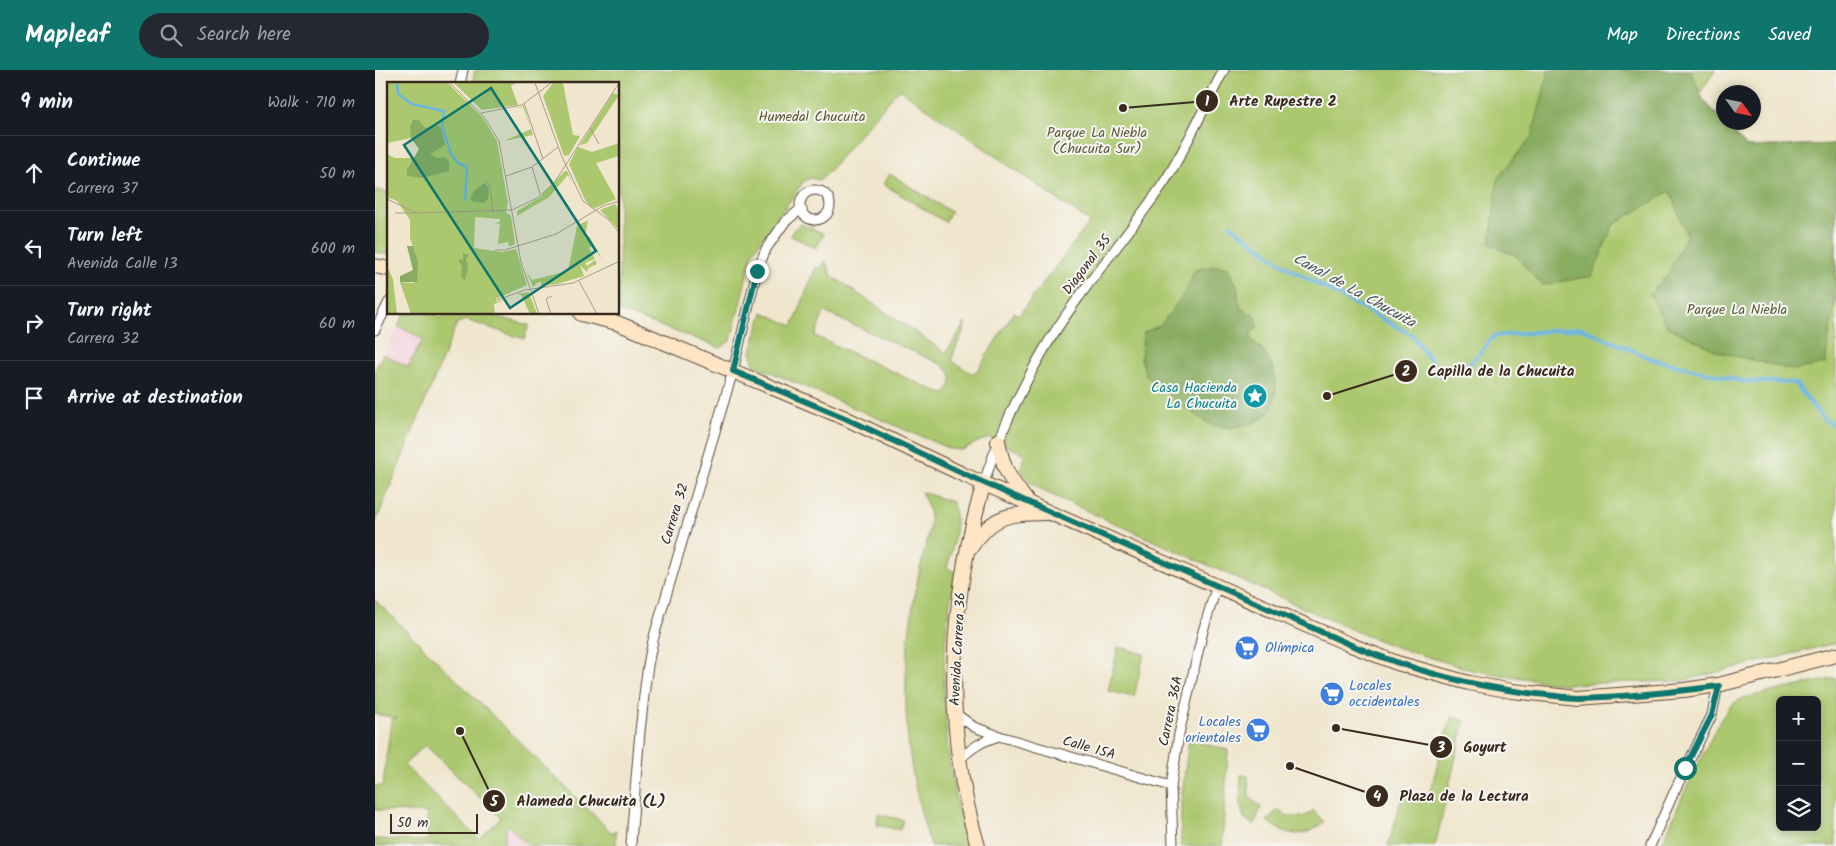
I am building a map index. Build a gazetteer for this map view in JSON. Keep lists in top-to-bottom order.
{
  "streets": {
    "main road": ["Avenida Carrera 36"],
    "street": [
      "Diagonal 35",
      "Carrera 32",
      "Carrera 36A",
      "Calle 15A"
    ]
  },
  "crossings": [
    ["Diagonal 35", "Avenida Carrera 36"],
    ["Avenida Carrera 36", "Calle 15A"],
    ["Carrera 36A", "Calle 15A"]
  ],
  "water": ["Canal de La Chucuita"],
  "parks": ["Humedal Chucuita", "Parque La Niebla (Chucuita Sur)", "Parque La Niebla"],
  "places": {
    "other": [
      "Arte Rupestre 2",
      "Capilla de la Chucuita",
      "Goyurt",
      "Alameda Chucuita (L)",
      "Plaza de la Lectura"
    ],
    "place": ["Casa Hacienda La Chucuita"],
    "supermarket": ["Olímpica", "Locales occidentales", "Locales orientales"]
  },
  "scale_bar": "50 m",
  "north": "bottom right",
  "page": {
    "header": "Mapleaf",
    "search": "Search here",
    "nav": ["Map", "Directions", "Saved"],
    "heading": ["9 min", "Walk · 710 m"],
    "list": [
      ["Continue", "Carrera 37", "50 m"],
      ["Turn left", "Avenida Calle 13", "600 m"],
      ["Turn right", "Carrera 32", "60 m"],
      "Arrive at destination"
    ],
    "map_buttons": ["+", "−"],
    "scale": "50 m"
  }
}
